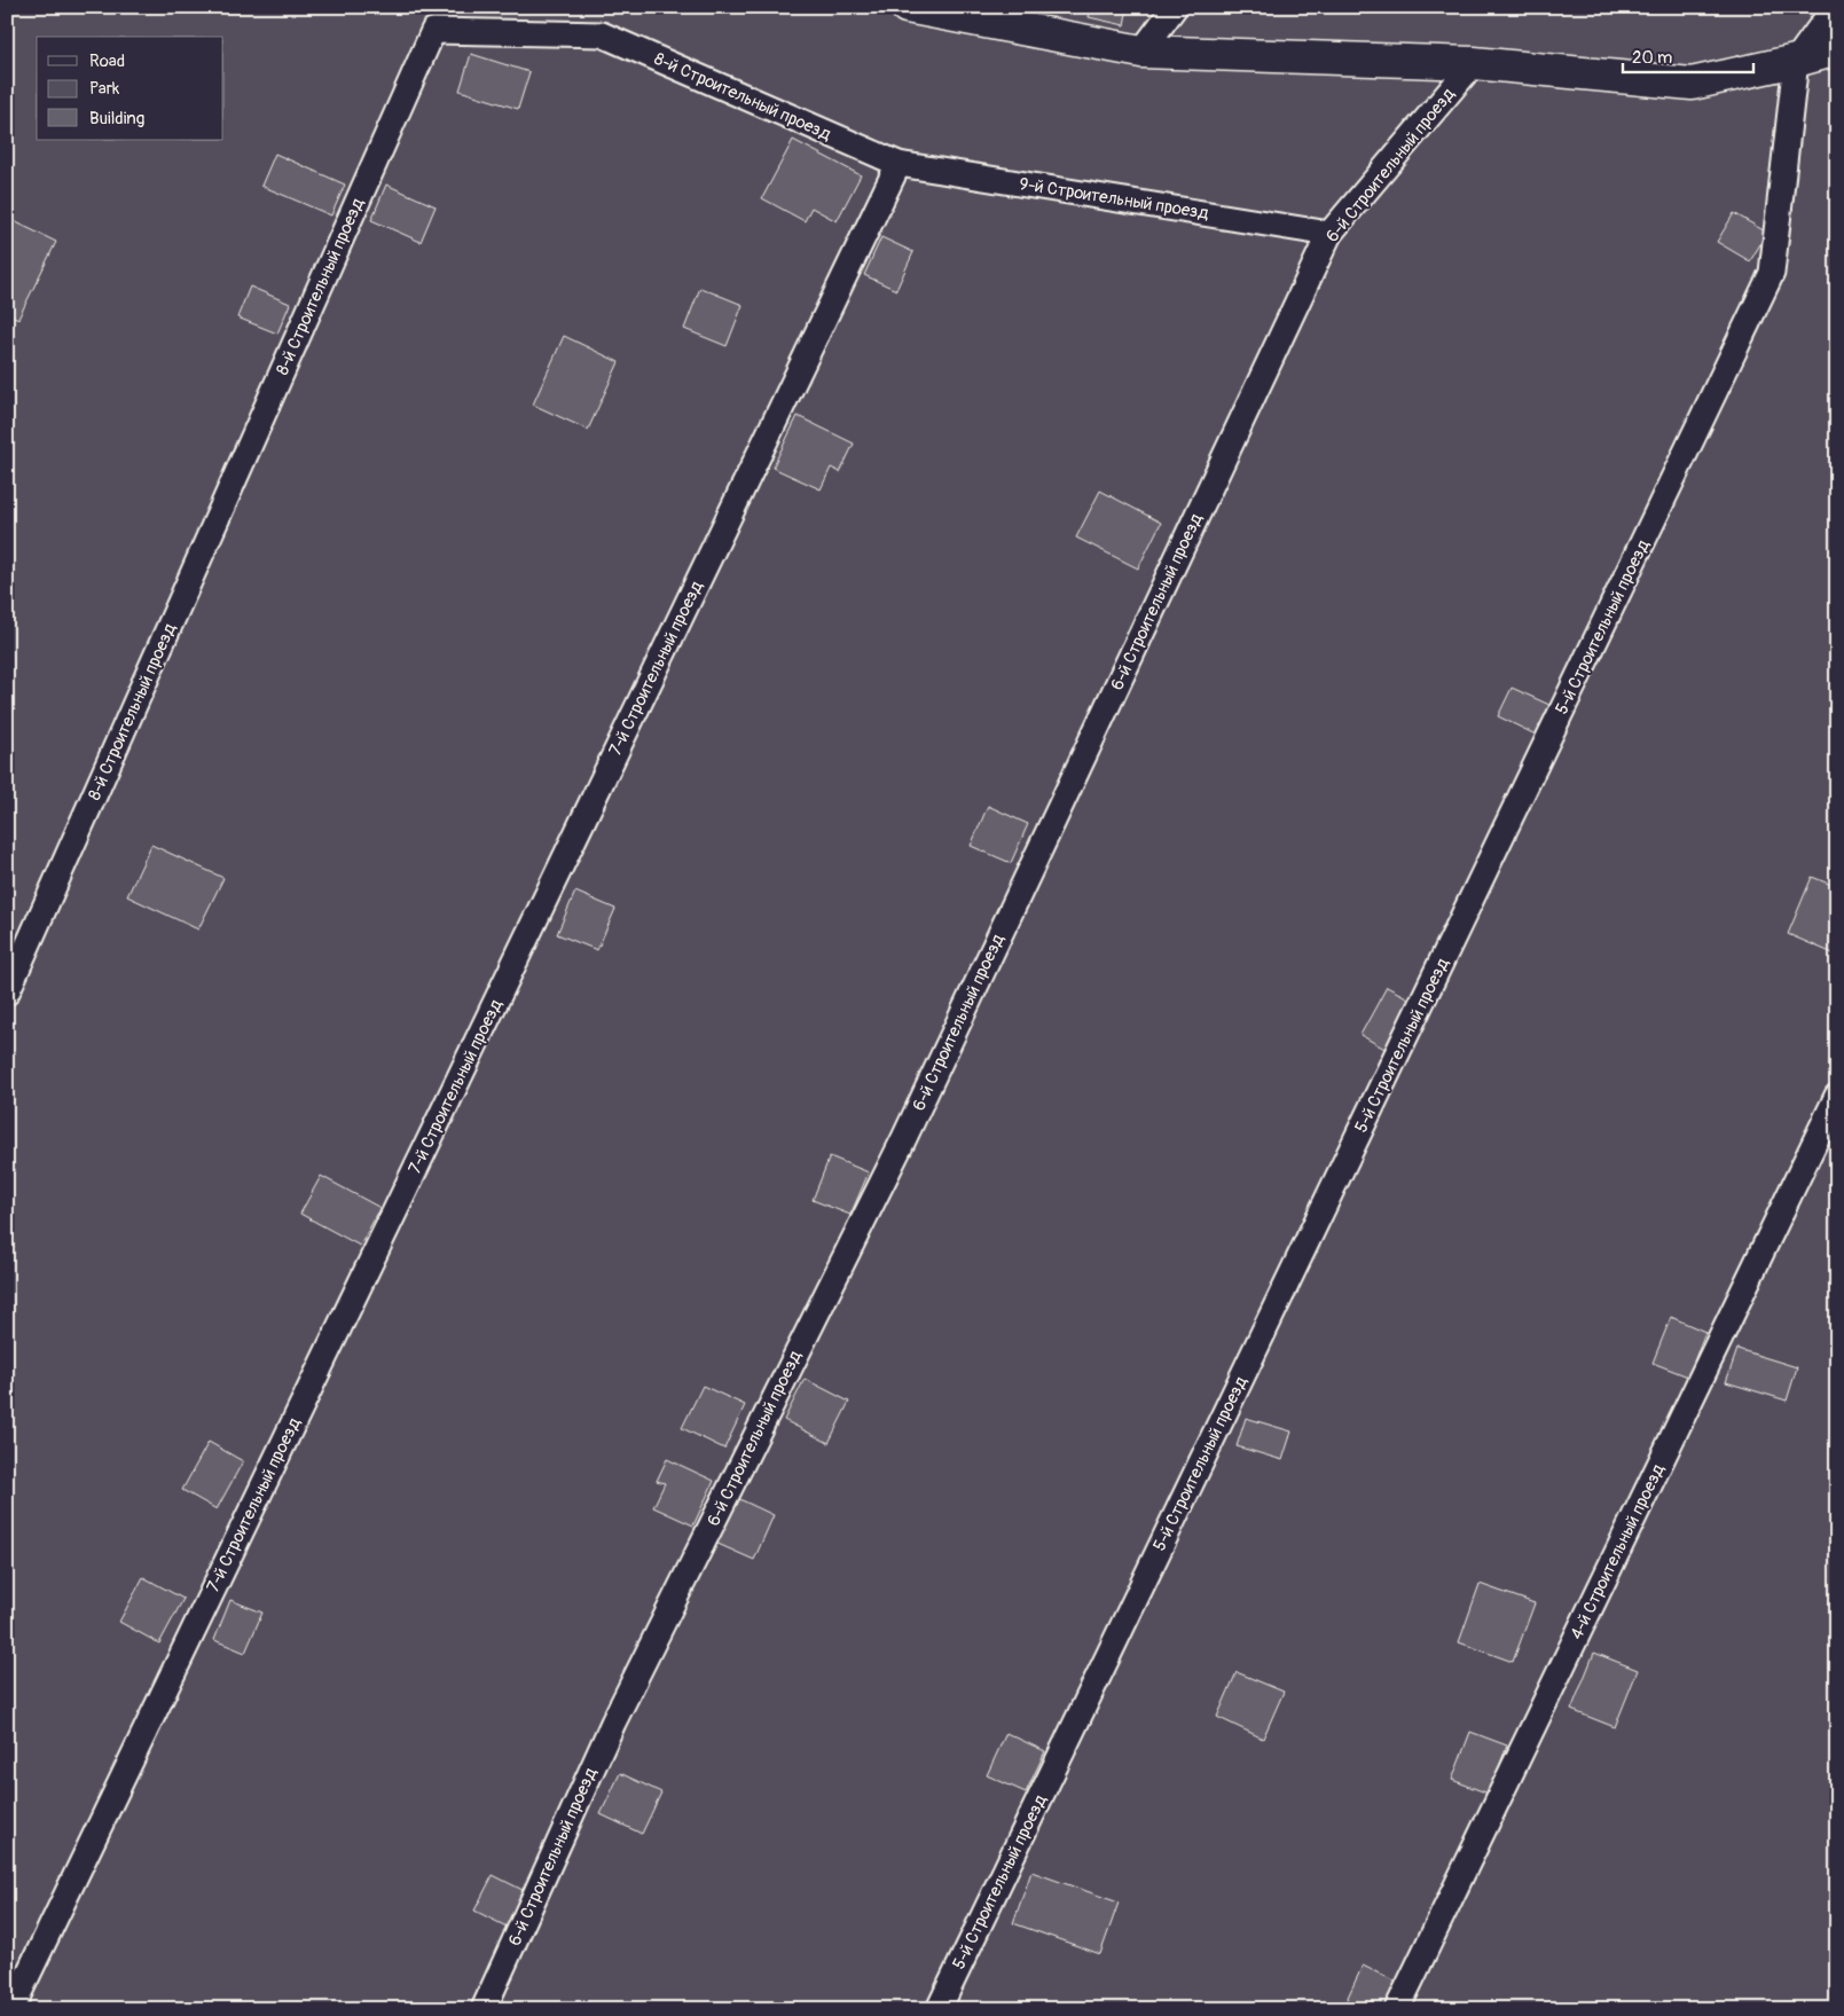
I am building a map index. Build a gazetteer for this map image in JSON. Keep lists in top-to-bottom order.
{
  "streets": {
    "lane": [
      "8-й Строительный проезд",
      "6-й Строительный проезд",
      "9-й Строительный проезд",
      "5-й Строительный проезд",
      "7-й Строительный проезд",
      "4-й Строительный проезд"
    ]
  },
  "crossings": [
    ["8-й Строительный проезд", "9-й Строительный проезд"],
    ["8-й Строительный проезд", "7-й Строительный проезд"],
    ["6-й Строительный проезд", "9-й Строительный проезд"],
    ["9-й Строительный проезд", "7-й Строительный проезд"]
  ],
  "legend": ["Road", "Park", "Building"],
  "scale_bar": "20 m"
}
